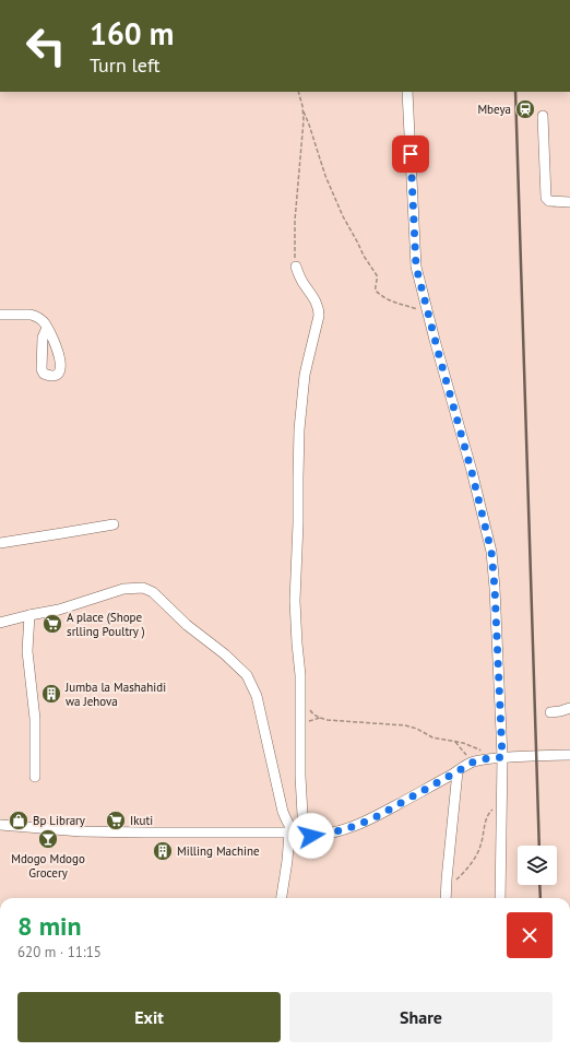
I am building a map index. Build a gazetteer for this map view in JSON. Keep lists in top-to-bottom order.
{
  "places": {
    "station": ["Mbeya"],
    "supermarket": ["A place (Shope srlling Poultry )", "Ikuti"],
    "building": ["Jumba la Mashahidi wa Jehova", "Milling Machine"],
    "shop": ["Bp Library"],
    "bar": ["Mdogo Mdogo Grocery"]
  },
  "page": {
    "turn": ["160 m", "Turn left"],
    "heading": ["8 min", "620 m · 11:15"],
    "buttons": ["Exit", "Share"]
  }
}
